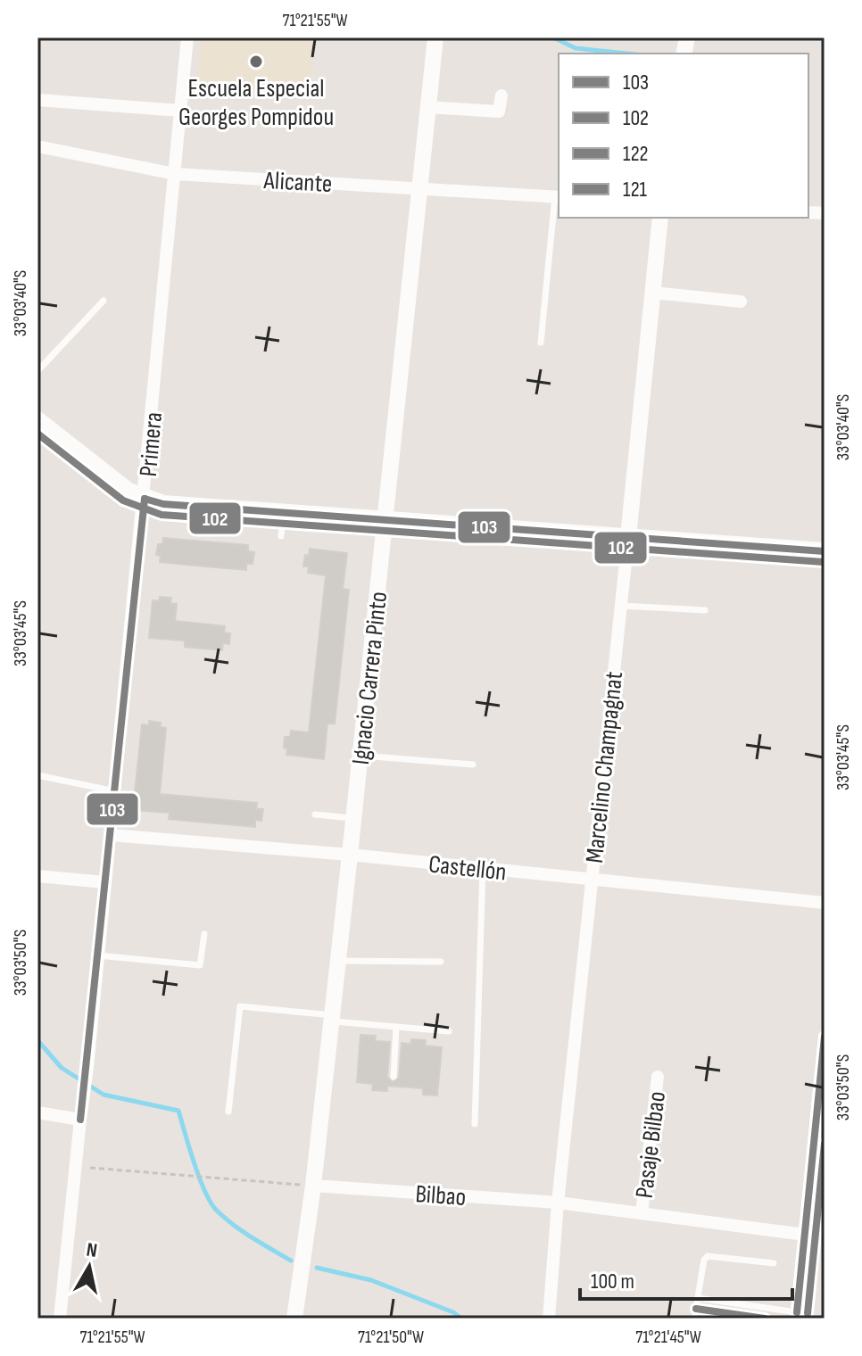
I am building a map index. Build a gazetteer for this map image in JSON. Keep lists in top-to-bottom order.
{
  "streets": {
    "street": [
      "Alicante",
      "Primera",
      "Ignacio Carrera Pinto",
      "Marcelino Champagnat",
      "Castellón",
      "Pasaje Bilbao",
      "Bilbao"
    ]
  },
  "crossings": [
    ["Alicante", "Primera"],
    ["Alicante", "Ignacio Carrera Pinto"],
    ["Primera", "Castellón"],
    ["Ignacio Carrera Pinto", "Castellón"],
    ["Ignacio Carrera Pinto", "Bilbao"],
    ["Marcelino Champagnat", "Castellón"],
    ["Marcelino Champagnat", "Bilbao"],
    ["Pasaje Bilbao", "Bilbao"]
  ],
  "places": ["Escuela Especial Georges Pompidou"],
  "lines": [
    "transit line 102",
    "transit line 103",
    "transit line 122",
    "transit line 121"
  ],
  "legend": [
    "103",
    "102",
    "122",
    "121"
  ],
  "scale_bar": "100 m",
  "north": "top",
  "coordinates": [
    "71°21'55\"W",
    "33°03'40\"S",
    "33°03'45\"S",
    "33°03'50\"S",
    "71°21'50\"W",
    "71°21'45\"W"
  ]
}
